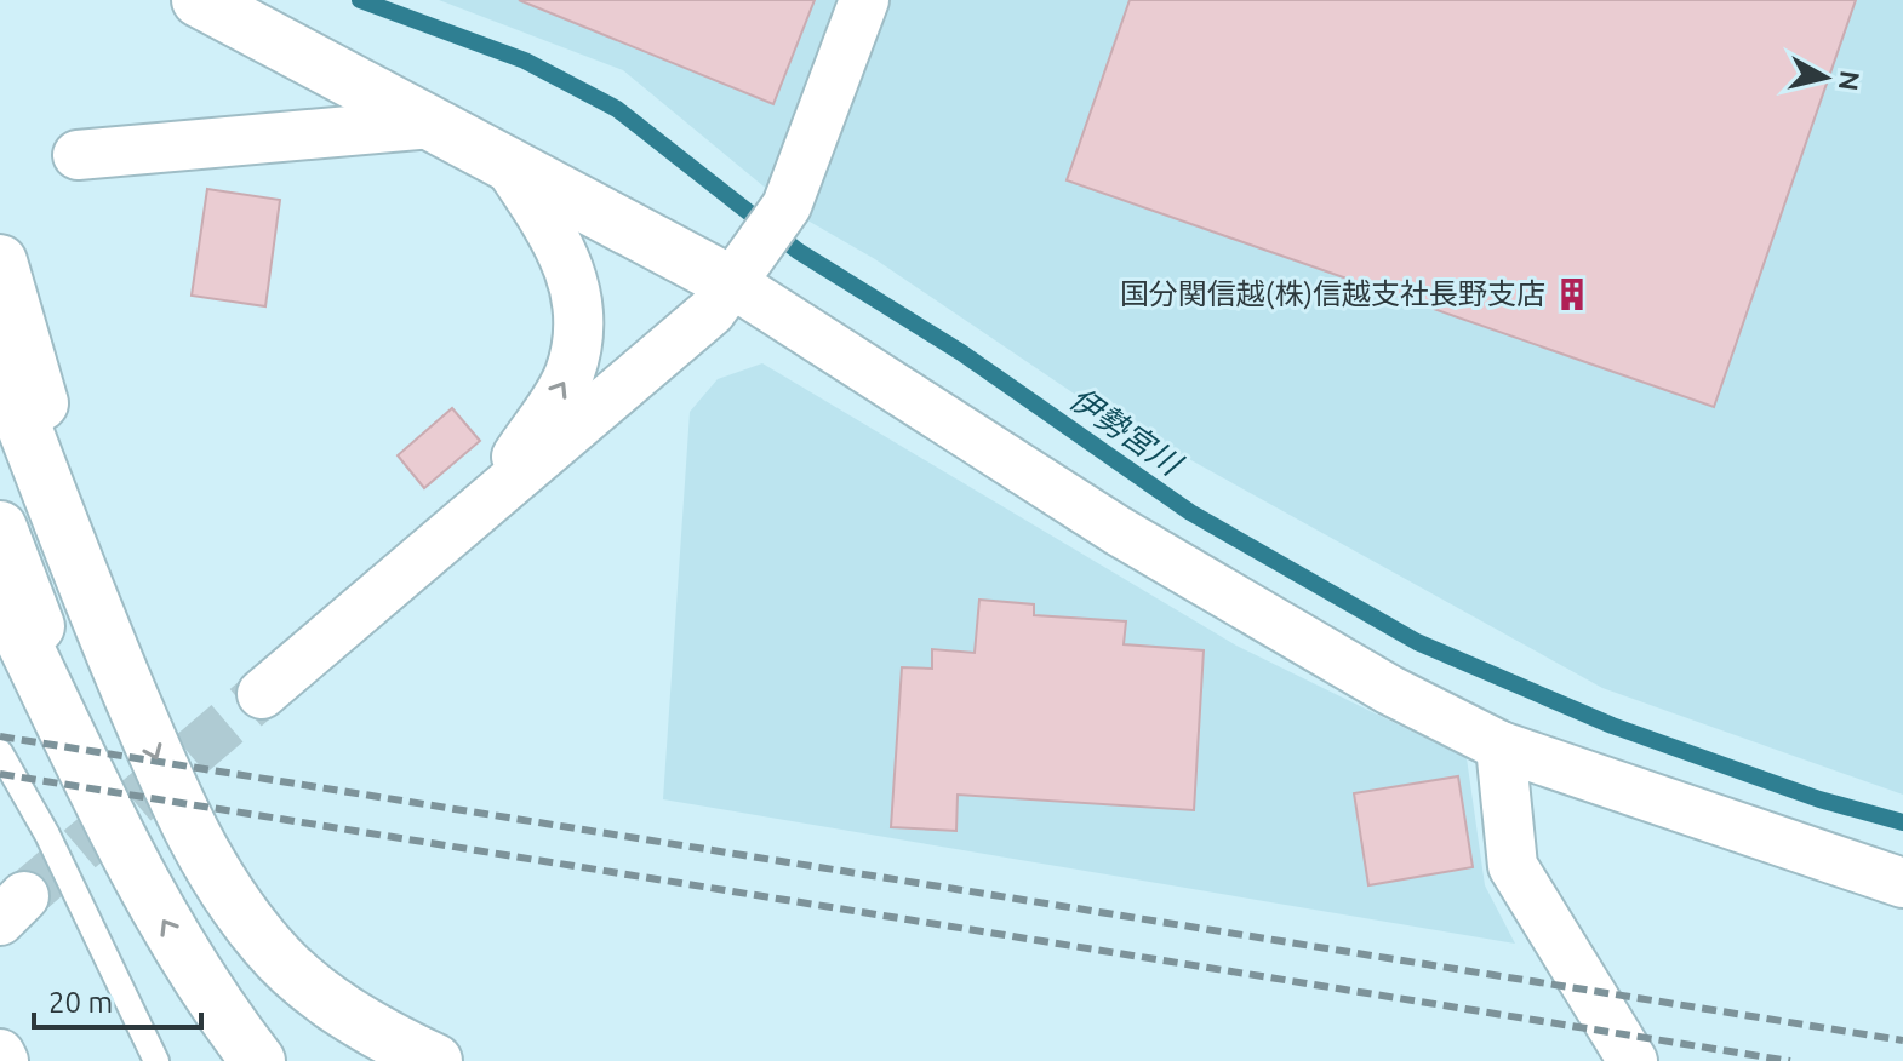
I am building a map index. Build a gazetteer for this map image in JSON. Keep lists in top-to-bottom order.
{
  "water": ["伊勢宮川"],
  "places": {
    "building": ["国分関信越(株)信越支社長野支店"]
  },
  "scale_bar": "20 m",
  "north": "right"
}
